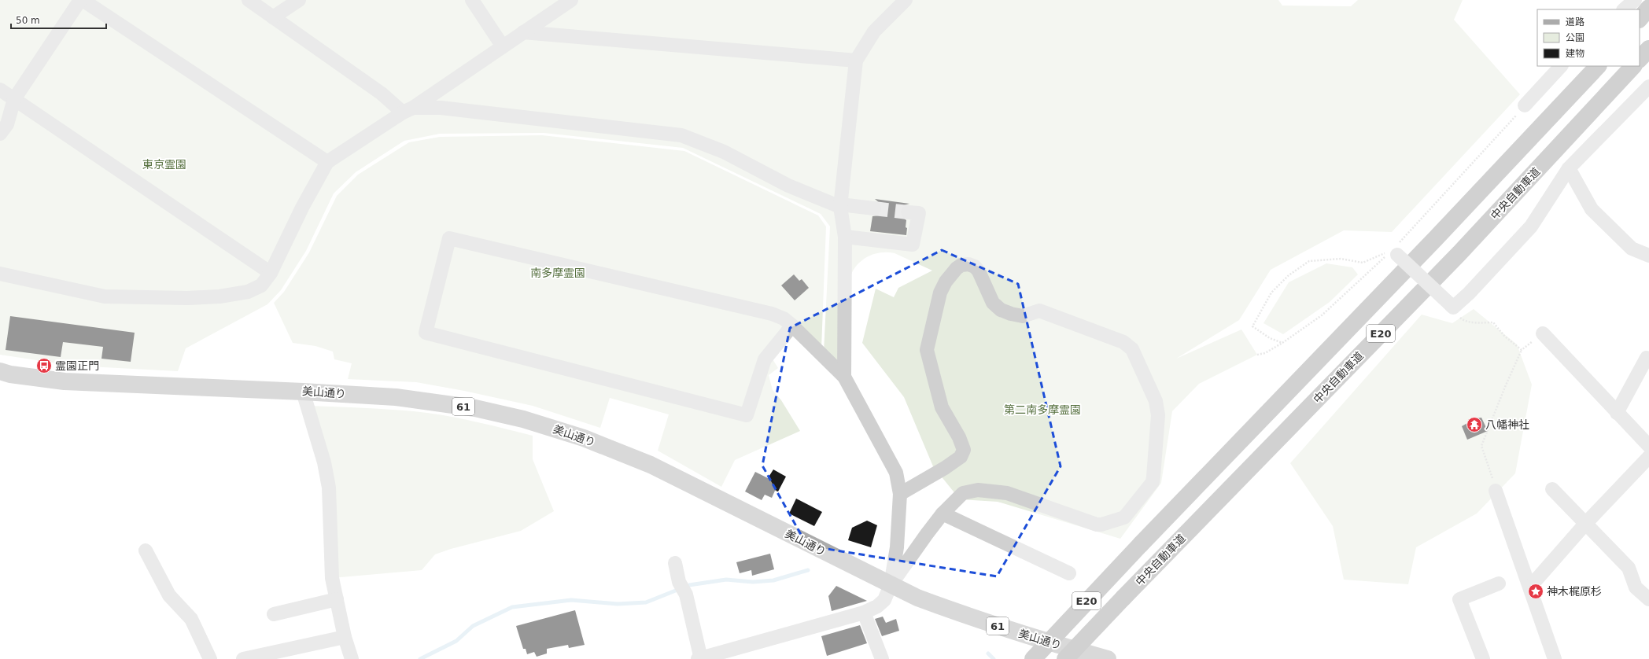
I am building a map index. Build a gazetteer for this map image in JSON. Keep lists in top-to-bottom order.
{
  "streets": {
    "highway": ["中央自動車道", "E20"],
    "main road": ["美山通り", "61"]
  },
  "parks": ["東京霊園", "南多摩霊園", "第二南多摩霊園"],
  "places": {
    "bus stop": ["霊園正門"],
    "temple": ["八幡神社"],
    "place": ["神木梶原杉"]
  },
  "legend": ["道路", "公園", "建物"],
  "scale_bar": "50 m"
}
